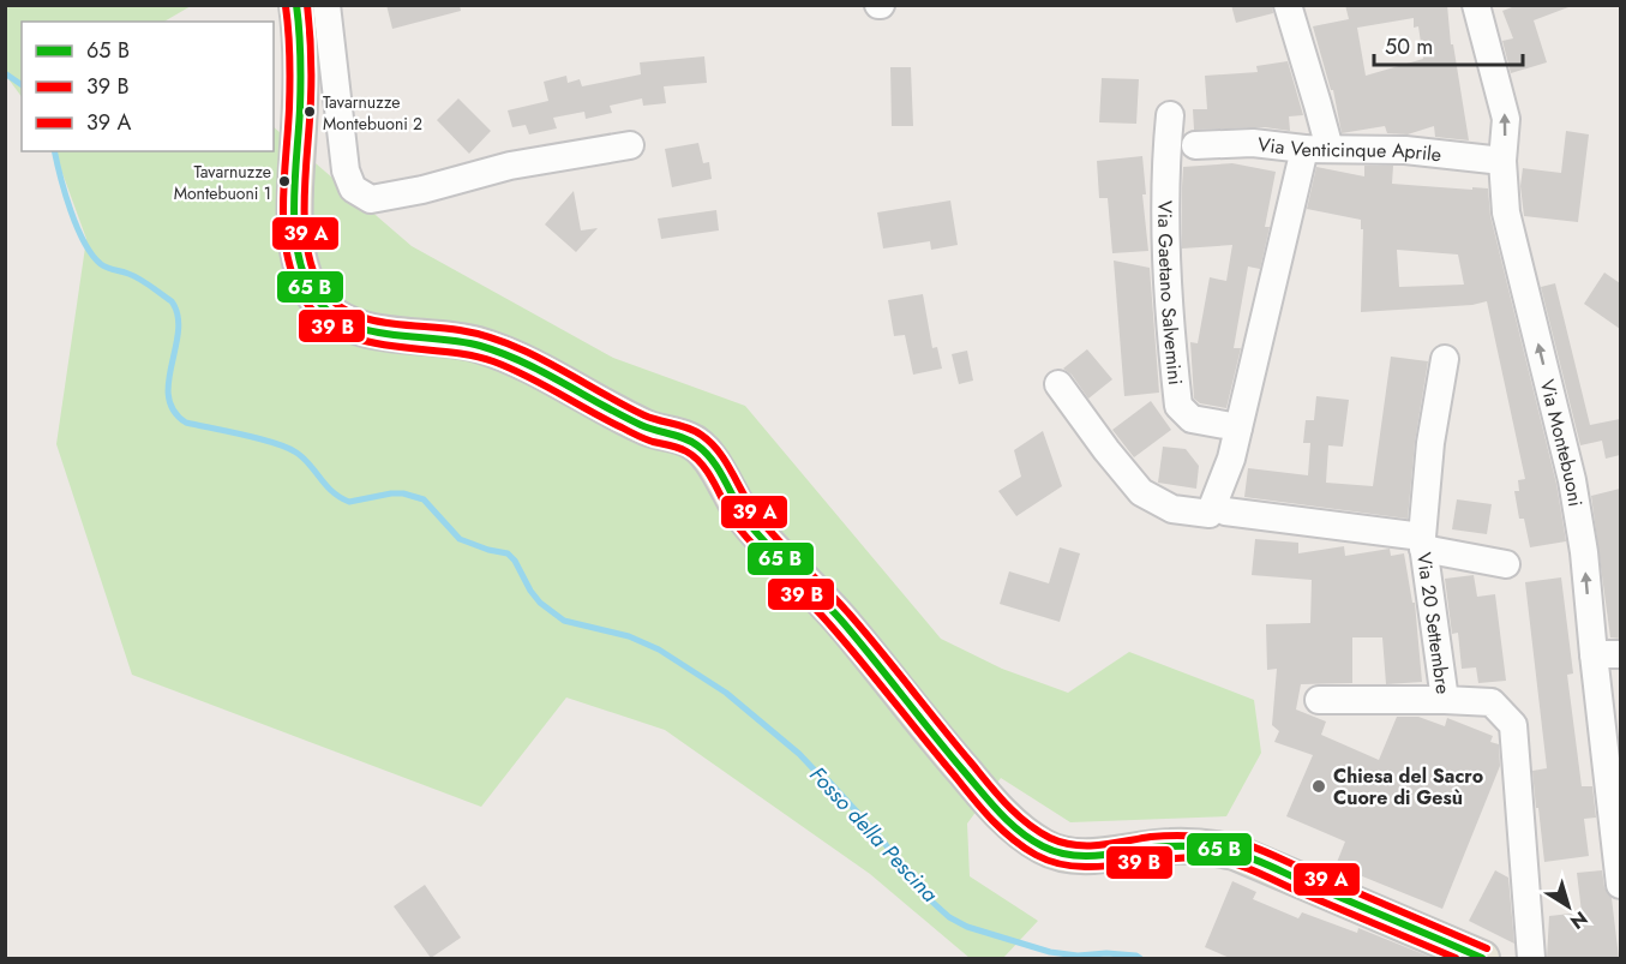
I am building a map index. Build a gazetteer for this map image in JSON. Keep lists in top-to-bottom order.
{
  "streets": {
    "street": [
      "Via Venticinque Aprile",
      "Via Gaetano Salvemini",
      "Via Montebuoni",
      "Via 20 Settembre"
    ]
  },
  "crossings": [
    ["Via Venticinque Aprile", "Via Montebuoni"]
  ],
  "one_way": ["Via Montebuoni"],
  "water": ["Fosso della Pescina"],
  "places": ["Tavarnuzze Montebuoni 2", "Tavarnuzze Montebuoni 1", "Chiesa del Sacro Cuore di Gesù"],
  "legend": ["65 B", "39 B", "39 A"],
  "scale_bar": "50 m",
  "north": "bottom right"
}
